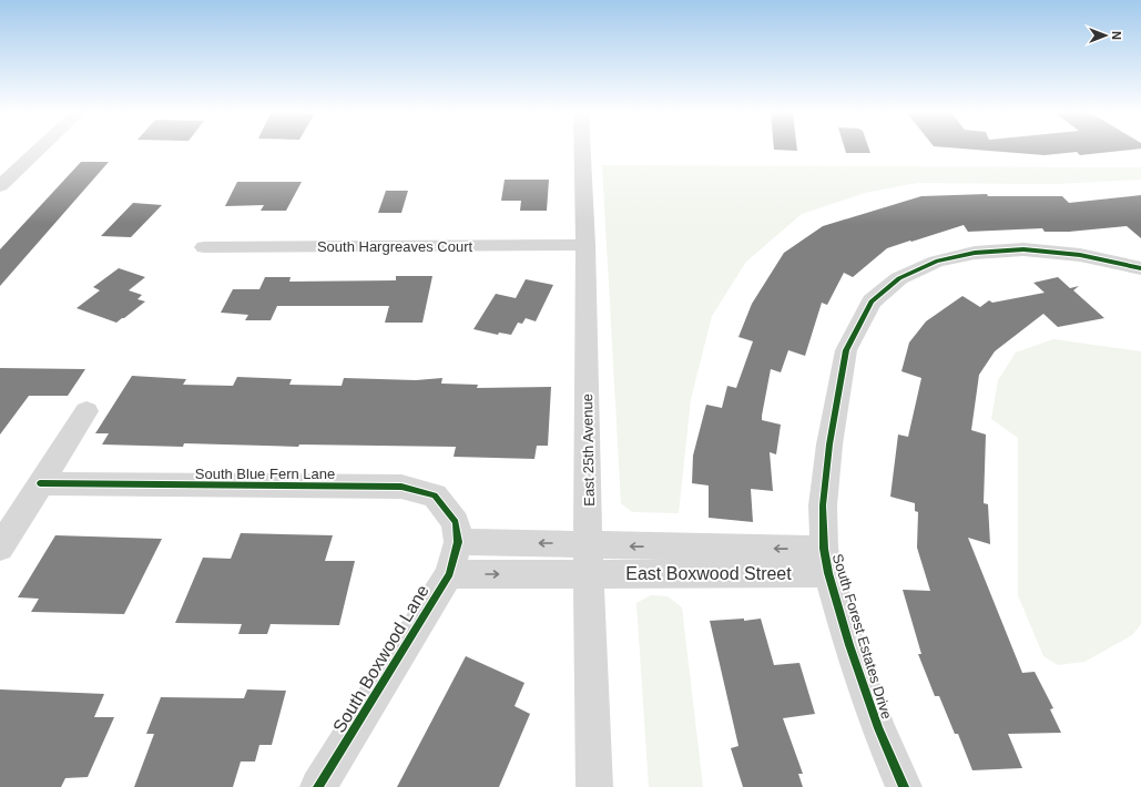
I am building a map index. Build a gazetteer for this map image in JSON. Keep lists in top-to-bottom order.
{
  "streets": {
    "street": [
      "South Hargreaves Court",
      "East 25th Avenue",
      "South Blue Fern Lane",
      "East Boxwood Street",
      "South Forest Estates Drive",
      "South Boxwood Lane"
    ]
  },
  "crossings": [
    ["South Hargreaves Court", "East 25th Avenue"],
    ["East 25th Avenue", "East Boxwood Street"],
    ["South Blue Fern Lane", "South Boxwood Lane"],
    ["East Boxwood Street", "South Forest Estates Drive"]
  ],
  "north": "right"
}
